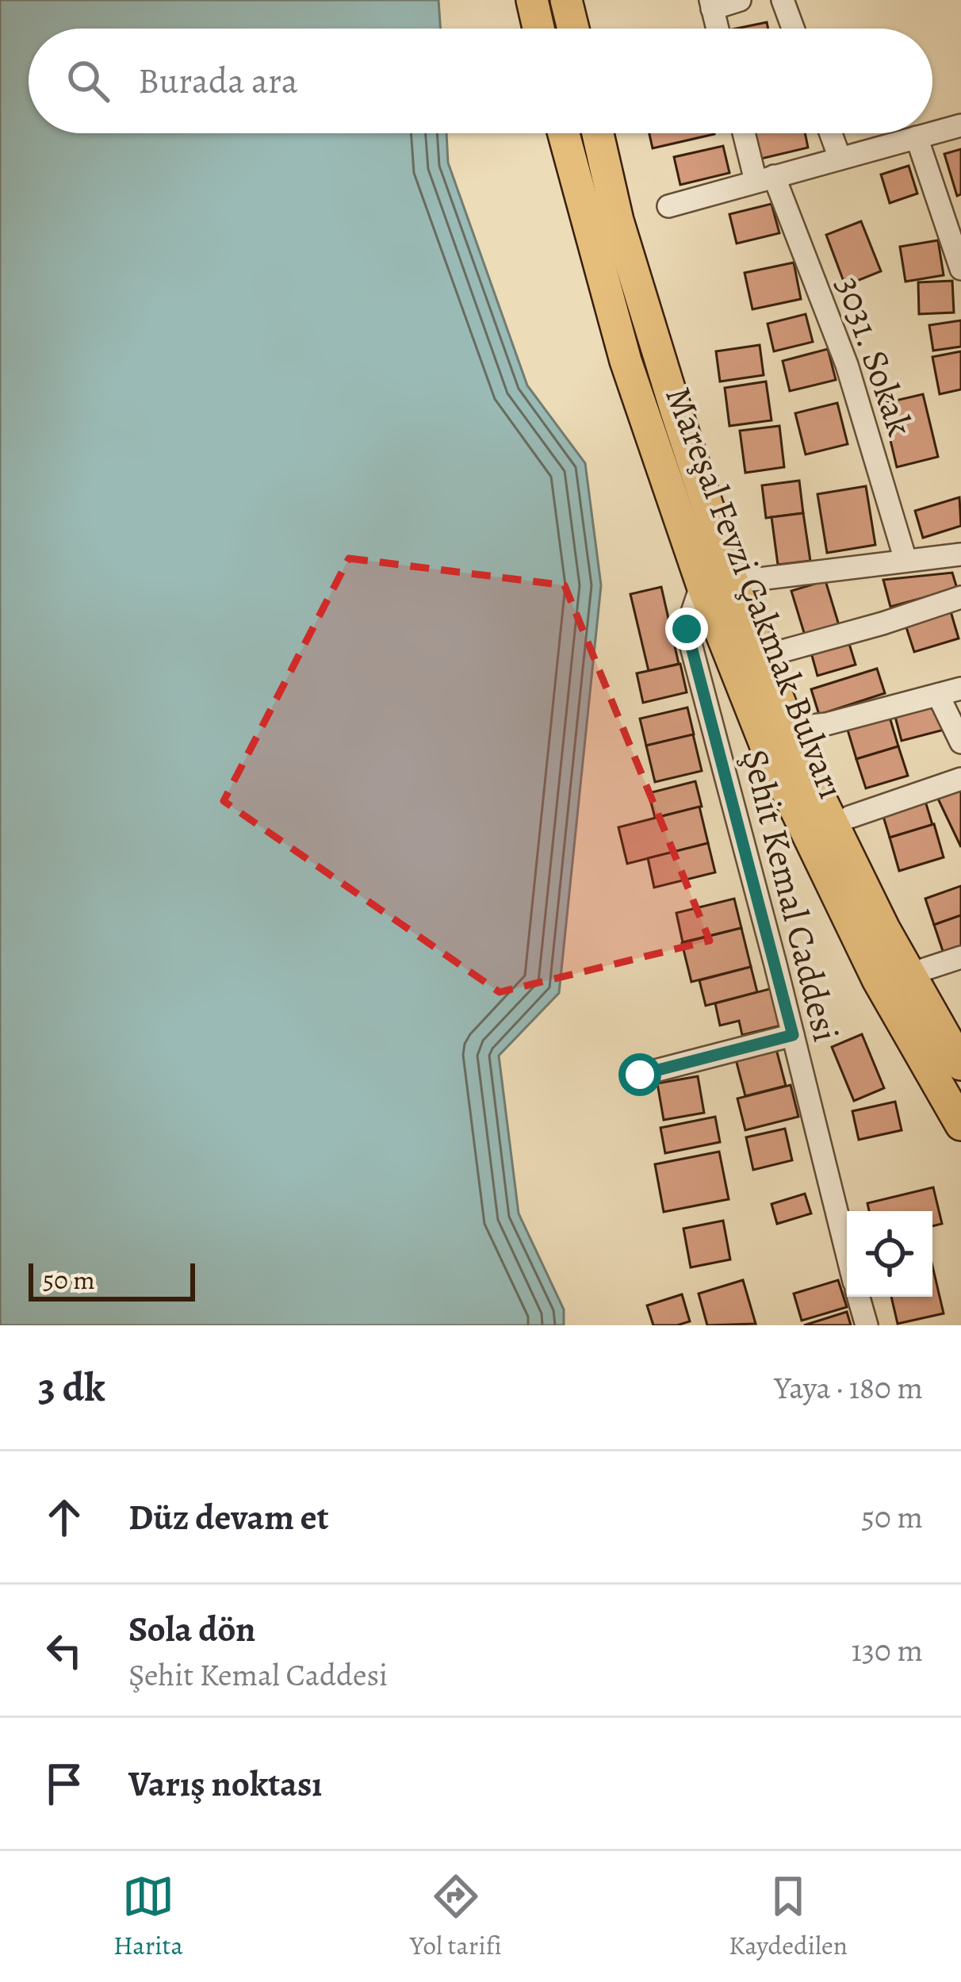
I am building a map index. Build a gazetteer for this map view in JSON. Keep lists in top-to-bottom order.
{
  "streets": {
    "highway": ["Mareşal Fevzi Çakmak Bulvarı"],
    "street": ["3031. Sokak", "Şehit Kemal Caddesi"]
  },
  "crossings": [
    ["Mareşal Fevzi Çakmak Bulvarı", "Şehit Kemal Caddesi"]
  ],
  "scale_bar": "50 m",
  "page": {
    "search": "Burada ara",
    "scale": "50 m",
    "heading": ["3 dk", "Yaya · 180 m"],
    "list": [
      ["Düz devam et", "50 m"],
      ["Sola dön", "Şehit Kemal Caddesi", "130 m"],
      "Varış noktası"
    ],
    "nav": ["Harita", "Yol tarifi", "Kaydedilen"]
  }
}
